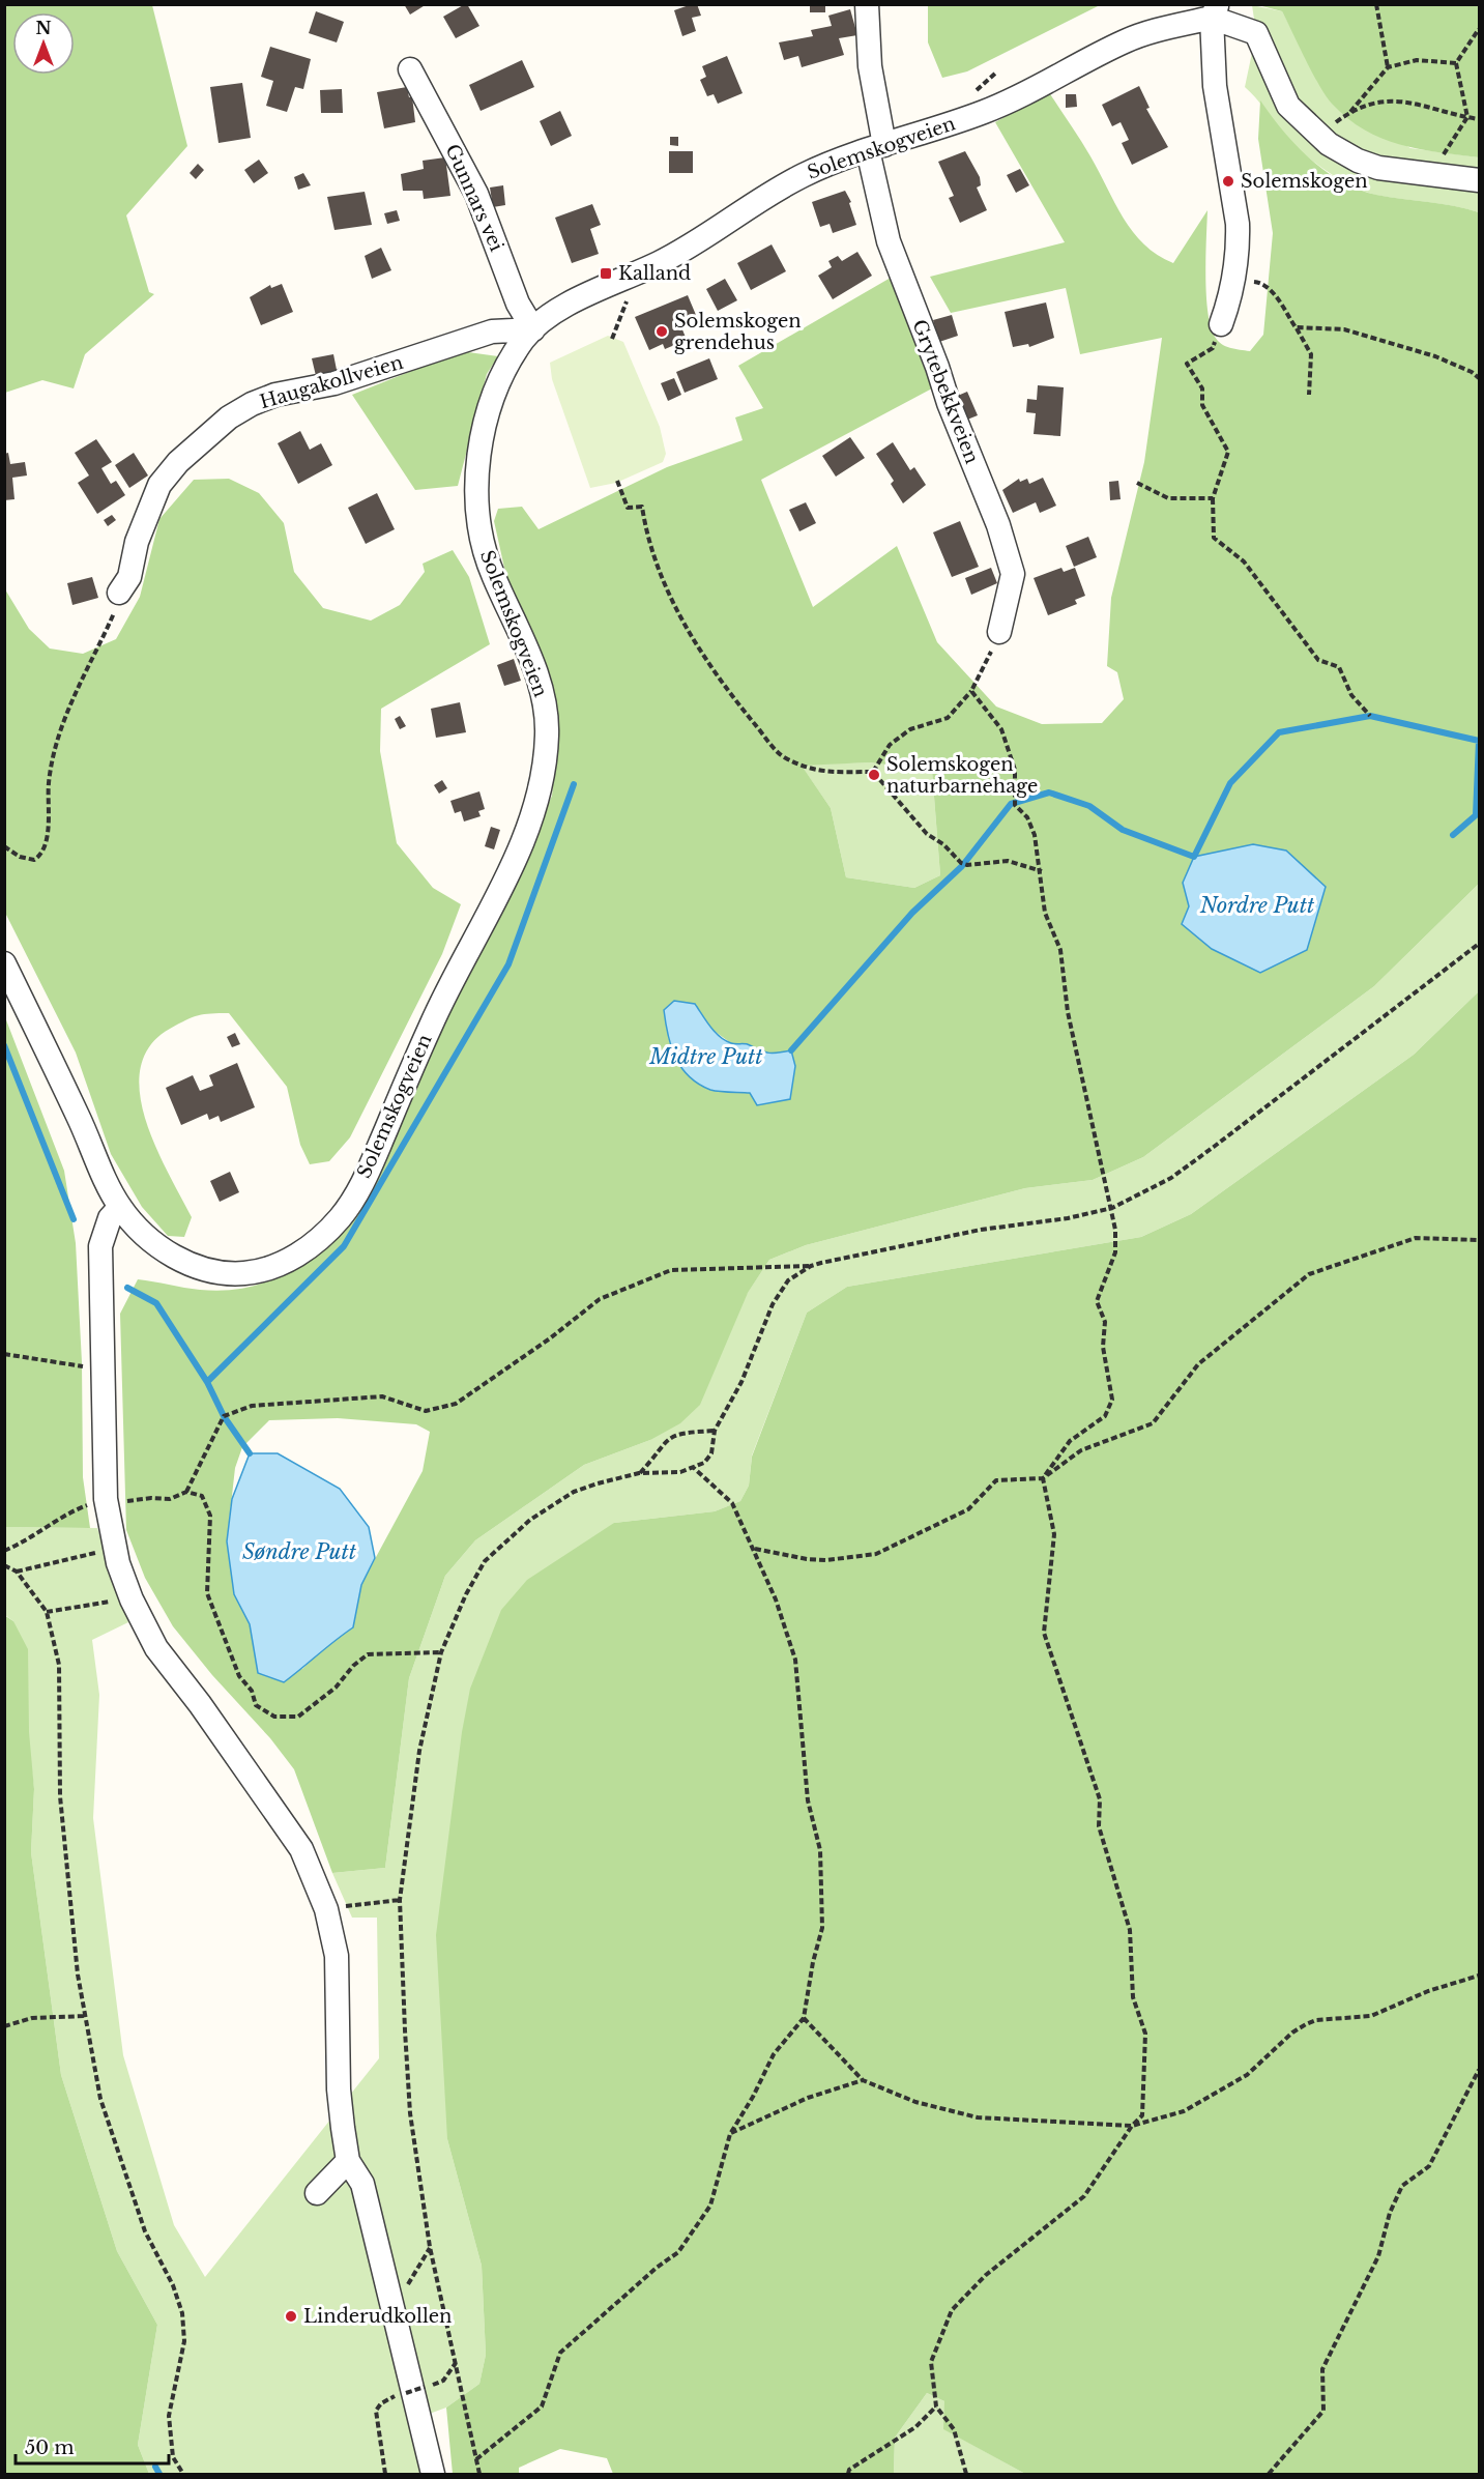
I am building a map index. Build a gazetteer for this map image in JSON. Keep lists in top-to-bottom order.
{
  "streets": {
    "street": [
      "Solemskogveien",
      "Gunnars vei",
      "Haugakollveien",
      "Grytebekkveien"
    ]
  },
  "crossings": [
    ["Solemskogveien", "Gunnars vei"],
    ["Solemskogveien", "Haugakollveien"],
    ["Solemskogveien", "Grytebekkveien"],
    ["Gunnars vei", "Haugakollveien"]
  ],
  "water": ["Nordre Putt", "Midtre Putt", "Søndre Putt"],
  "places": {
    "other": [
      "Solemskogen",
      "Solemskogen grendehus",
      "Solemskogen naturbarnehage",
      "Linderudkollen"
    ],
    "transit": ["Kalland"]
  },
  "scale_bar": "50 m",
  "north": "top"
}
